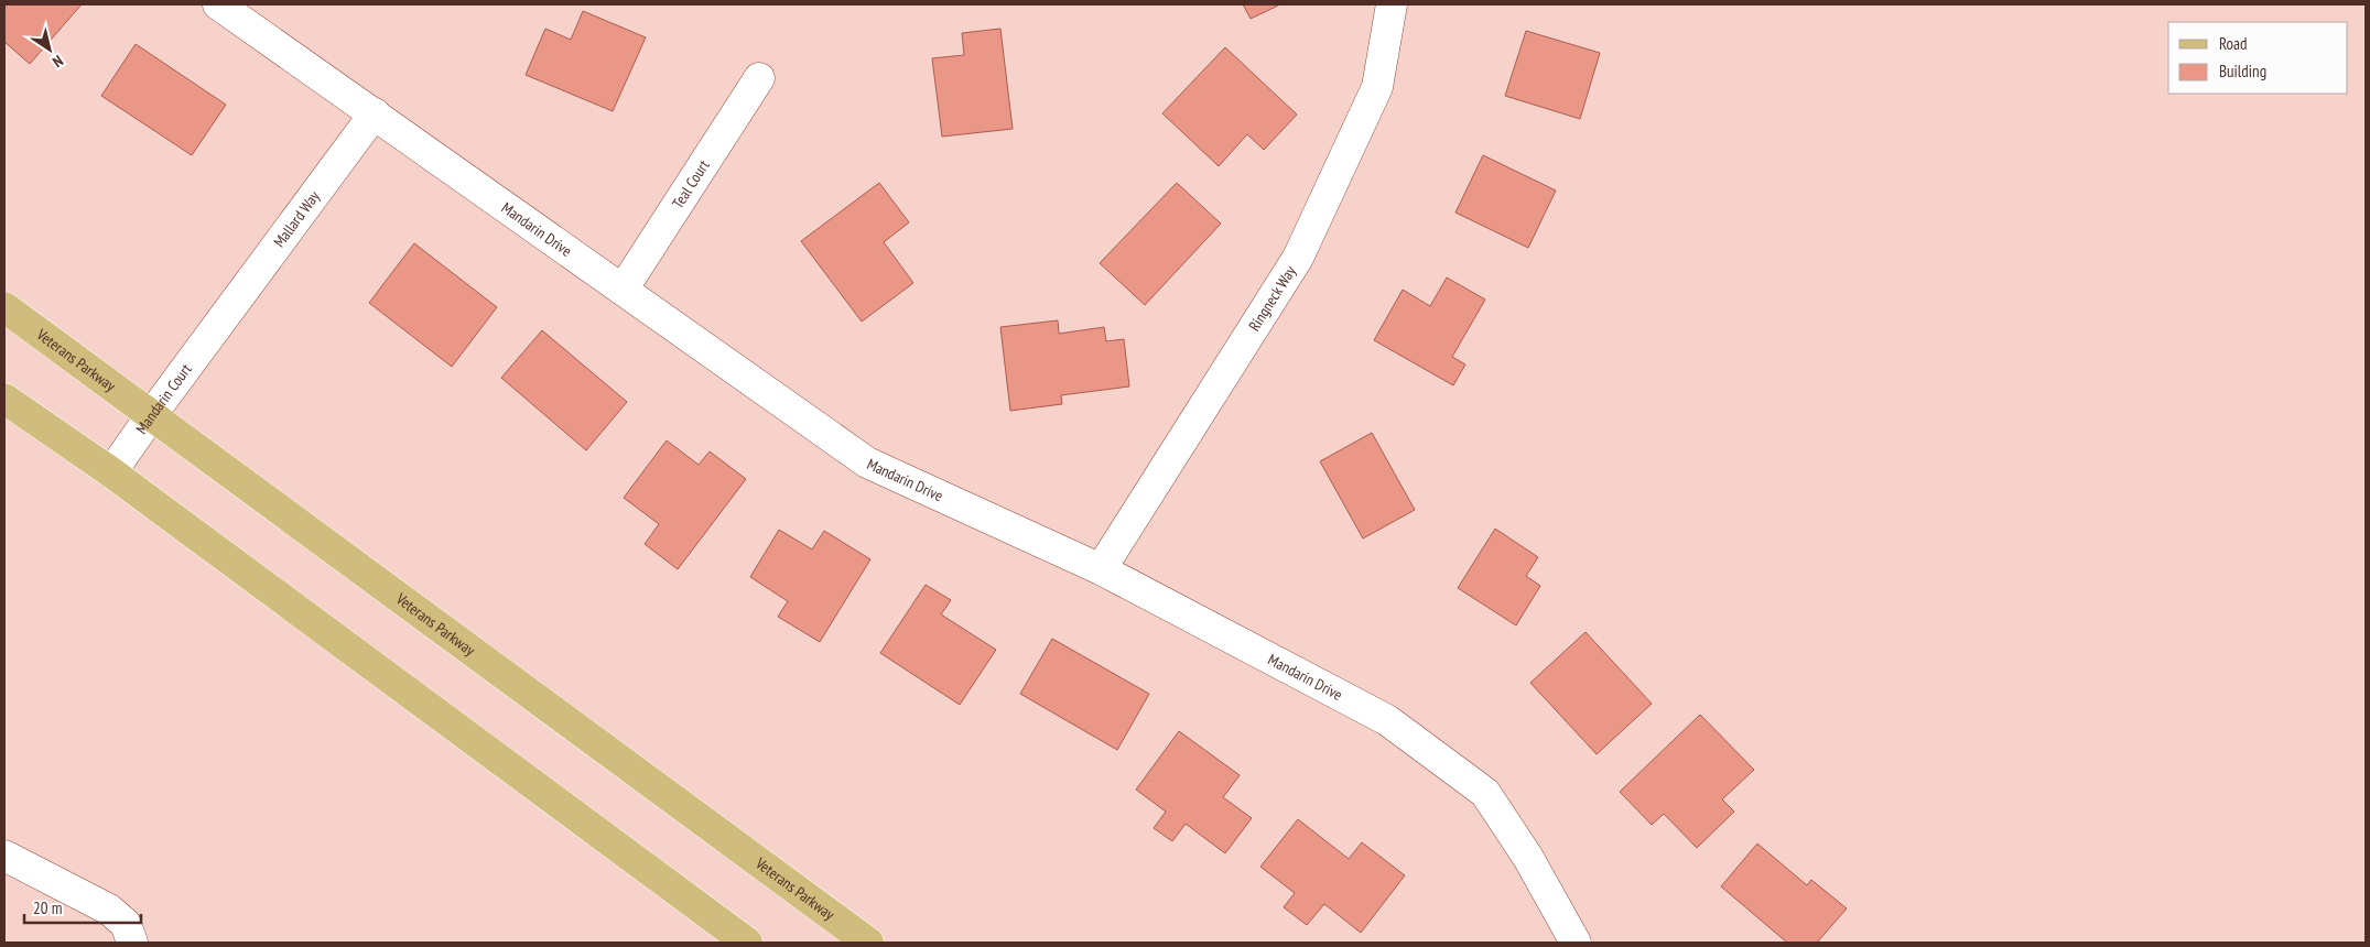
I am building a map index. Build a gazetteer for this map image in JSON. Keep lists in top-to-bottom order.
{
  "streets": {
    "main road": ["Veterans Parkway"],
    "street": [
      "Teal Court",
      "Mallard Way",
      "Mandarin Drive",
      "Ringneck Way",
      "Mandarin Court"
    ]
  },
  "crossings": [
    ["Teal Court", "Mandarin Drive"],
    ["Mallard Way", "Mandarin Drive"],
    ["Mallard Way", "Mandarin Court"],
    ["Mandarin Drive", "Ringneck Way"],
    ["Veterans Parkway", "Mandarin Court"]
  ],
  "legend": ["Road", "Building"],
  "scale_bar": "20 m",
  "north": "bottom right"
}
